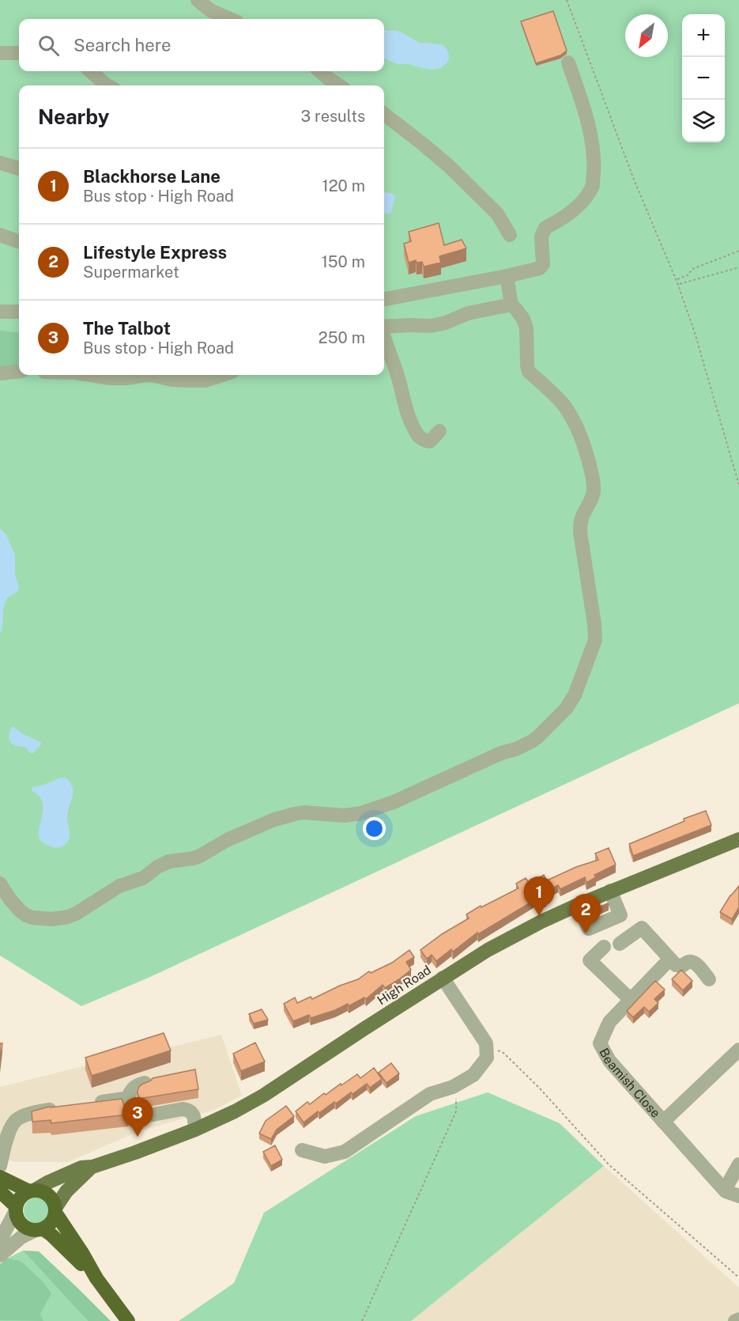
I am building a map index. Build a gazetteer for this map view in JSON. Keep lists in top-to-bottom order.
{
  "streets": {
    "main road": ["High Road"],
    "street": ["Beamish Close"]
  },
  "north": "bottom left",
  "page": {
    "map_buttons": ["+", "−"],
    "search": "Search here",
    "heading": ["Nearby", "3 results"],
    "list": [
      {
        "mark": "1",
        "name": "Blackhorse Lane",
        "note": "Bus stop · High Road",
        "value": "120 m"
      },
      {
        "mark": "2",
        "name": "Lifestyle Express",
        "note": "Supermarket",
        "value": "150 m"
      },
      {
        "mark": "3",
        "name": "The Talbot",
        "note": "Bus stop · High Road",
        "value": "250 m"
      }
    ],
    "pins": ["1", "2", "3"]
  }
}
